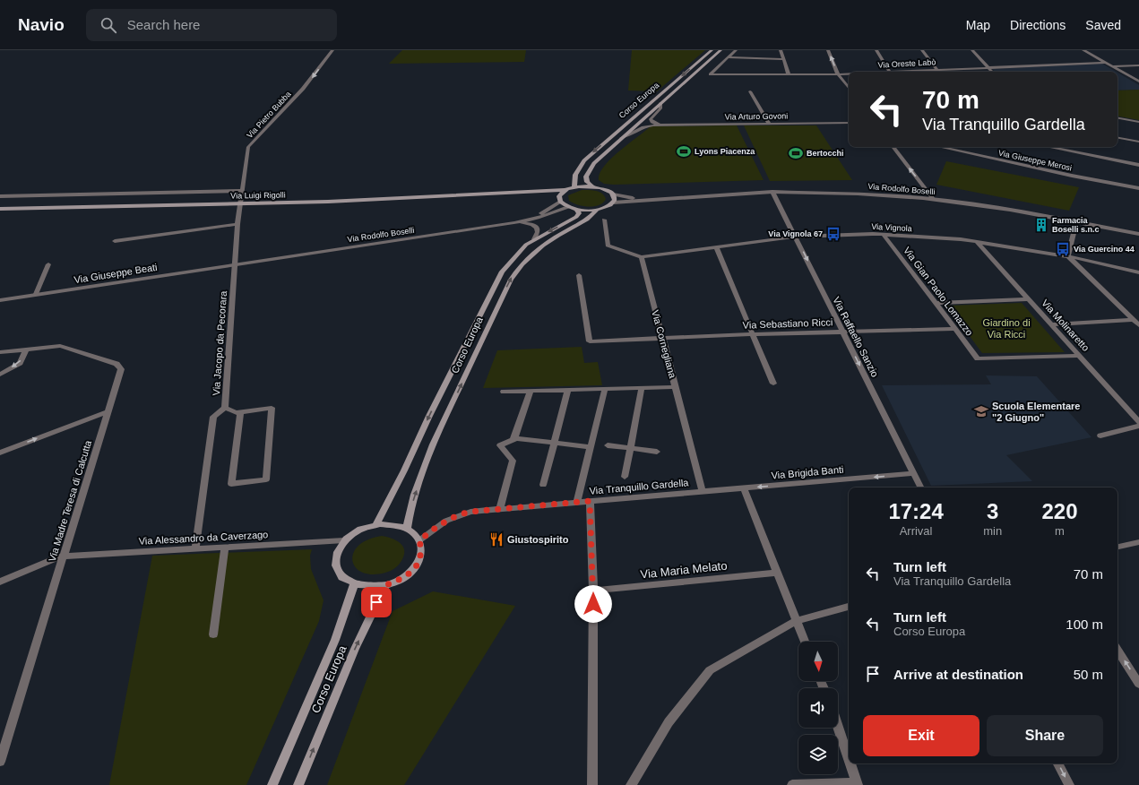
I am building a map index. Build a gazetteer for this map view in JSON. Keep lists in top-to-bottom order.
{
  "streets": {
    "main road": ["Corso Europa", "Via Rodolfo Boselli", "Via Luigi Rigolli"],
    "street": [
      "Via Oreste Labò",
      "Via Pietro Bubba",
      "Via Arturo Govoni",
      "Via Giuseppe Merosi",
      "Via Vignola",
      "Via Giuseppe Beati",
      "Via Gian Paolo Lomazzo",
      "Via Sebastiano Ricci",
      "Via Molinaretto",
      "Via Raffaello Sanzio",
      "Via Jacopo da Pecorara",
      "Via Cornegliana",
      "Via Brigida Banti",
      "Via Tranquillo Gardella",
      "Via Madre Teresa di Calcutta",
      "Via Alessandro da Caverzago",
      "Via Maria Melato"
    ]
  },
  "crossings": [
    ["Corso Europa", "Via Arturo Govoni"],
    ["Corso Europa", "Via Rodolfo Boselli"],
    ["Corso Europa", "Via Tranquillo Gardella"],
    ["Corso Europa", "Via Alessandro da Caverzago"],
    ["Via Pietro Bubba", "Via Rodolfo Boselli"],
    ["Via Pietro Bubba", "Via Luigi Rigolli"],
    ["Via Pietro Bubba", "Via Giuseppe Beati"],
    ["Via Pietro Bubba", "Via Jacopo da Pecorara"],
    ["Via Rodolfo Boselli", "Via Luigi Rigolli"],
    ["Via Rodolfo Boselli", "Via Giuseppe Beati"],
    ["Via Rodolfo Boselli", "Via Raffaello Sanzio"],
    ["Via Rodolfo Boselli", "Via Jacopo da Pecorara"],
    ["Via Vignola", "Via Gian Paolo Lomazzo"],
    ["Via Vignola", "Via Molinaretto"],
    ["Via Vignola", "Via Raffaello Sanzio"],
    ["Via Vignola", "Via Cornegliana"],
    ["Via Giuseppe Beati", "Via Jacopo da Pecorara"],
    ["Via Gian Paolo Lomazzo", "Via Sebastiano Ricci"],
    ["Via Gian Paolo Lomazzo", "Via Molinaretto"],
    ["Via Sebastiano Ricci", "Via Raffaello Sanzio"],
    ["Via Sebastiano Ricci", "Via Cornegliana"],
    ["Via Raffaello Sanzio", "Via Brigida Banti"],
    ["Via Cornegliana", "Via Brigida Banti"],
    ["Via Cornegliana", "Via Tranquillo Gardella"],
    ["Via Brigida Banti", "Via Tranquillo Gardella"],
    ["Via Tranquillo Gardella", "Via Alessandro da Caverzago"],
    ["Via Madre Teresa di Calcutta", "Via Alessandro da Caverzago"]
  ],
  "one_way": ["Via Pietro Bubba", "Via Raffaello Sanzio", "Via Brigida Banti"],
  "parks": ["Giardino di Via Ricci"],
  "places": {
    "sports": ["Lyons Piacenza", "Bertocchi"],
    "building": ["Farmacia Boselli s.n.c"],
    "bus stop": ["Via Vignola 67", "Via Guercino 44"],
    "school or university": ["Scuola Elementare \"2 Giugno\""],
    "restaurant": ["Giustospirito"]
  },
  "north": "bottom",
  "page": {
    "header": "Navio",
    "search": "Search here",
    "nav": ["Map", "Directions", "Saved"],
    "turn": ["70 m", "Via Tranquillo Gardella"],
    "eta": [
      "17:24",
      "Arrival",
      "3",
      "min",
      "220",
      "m"
    ],
    "list": [
      {
        "name": "Turn left",
        "note": "Via Tranquillo Gardella",
        "value": "70 m"
      },
      {
        "name": "Turn left",
        "note": "Corso Europa",
        "value": "100 m"
      },
      {
        "name": "Arrive at destination",
        "value": "50 m"
      }
    ],
    "buttons": ["Exit", "Share"]
  }
}
